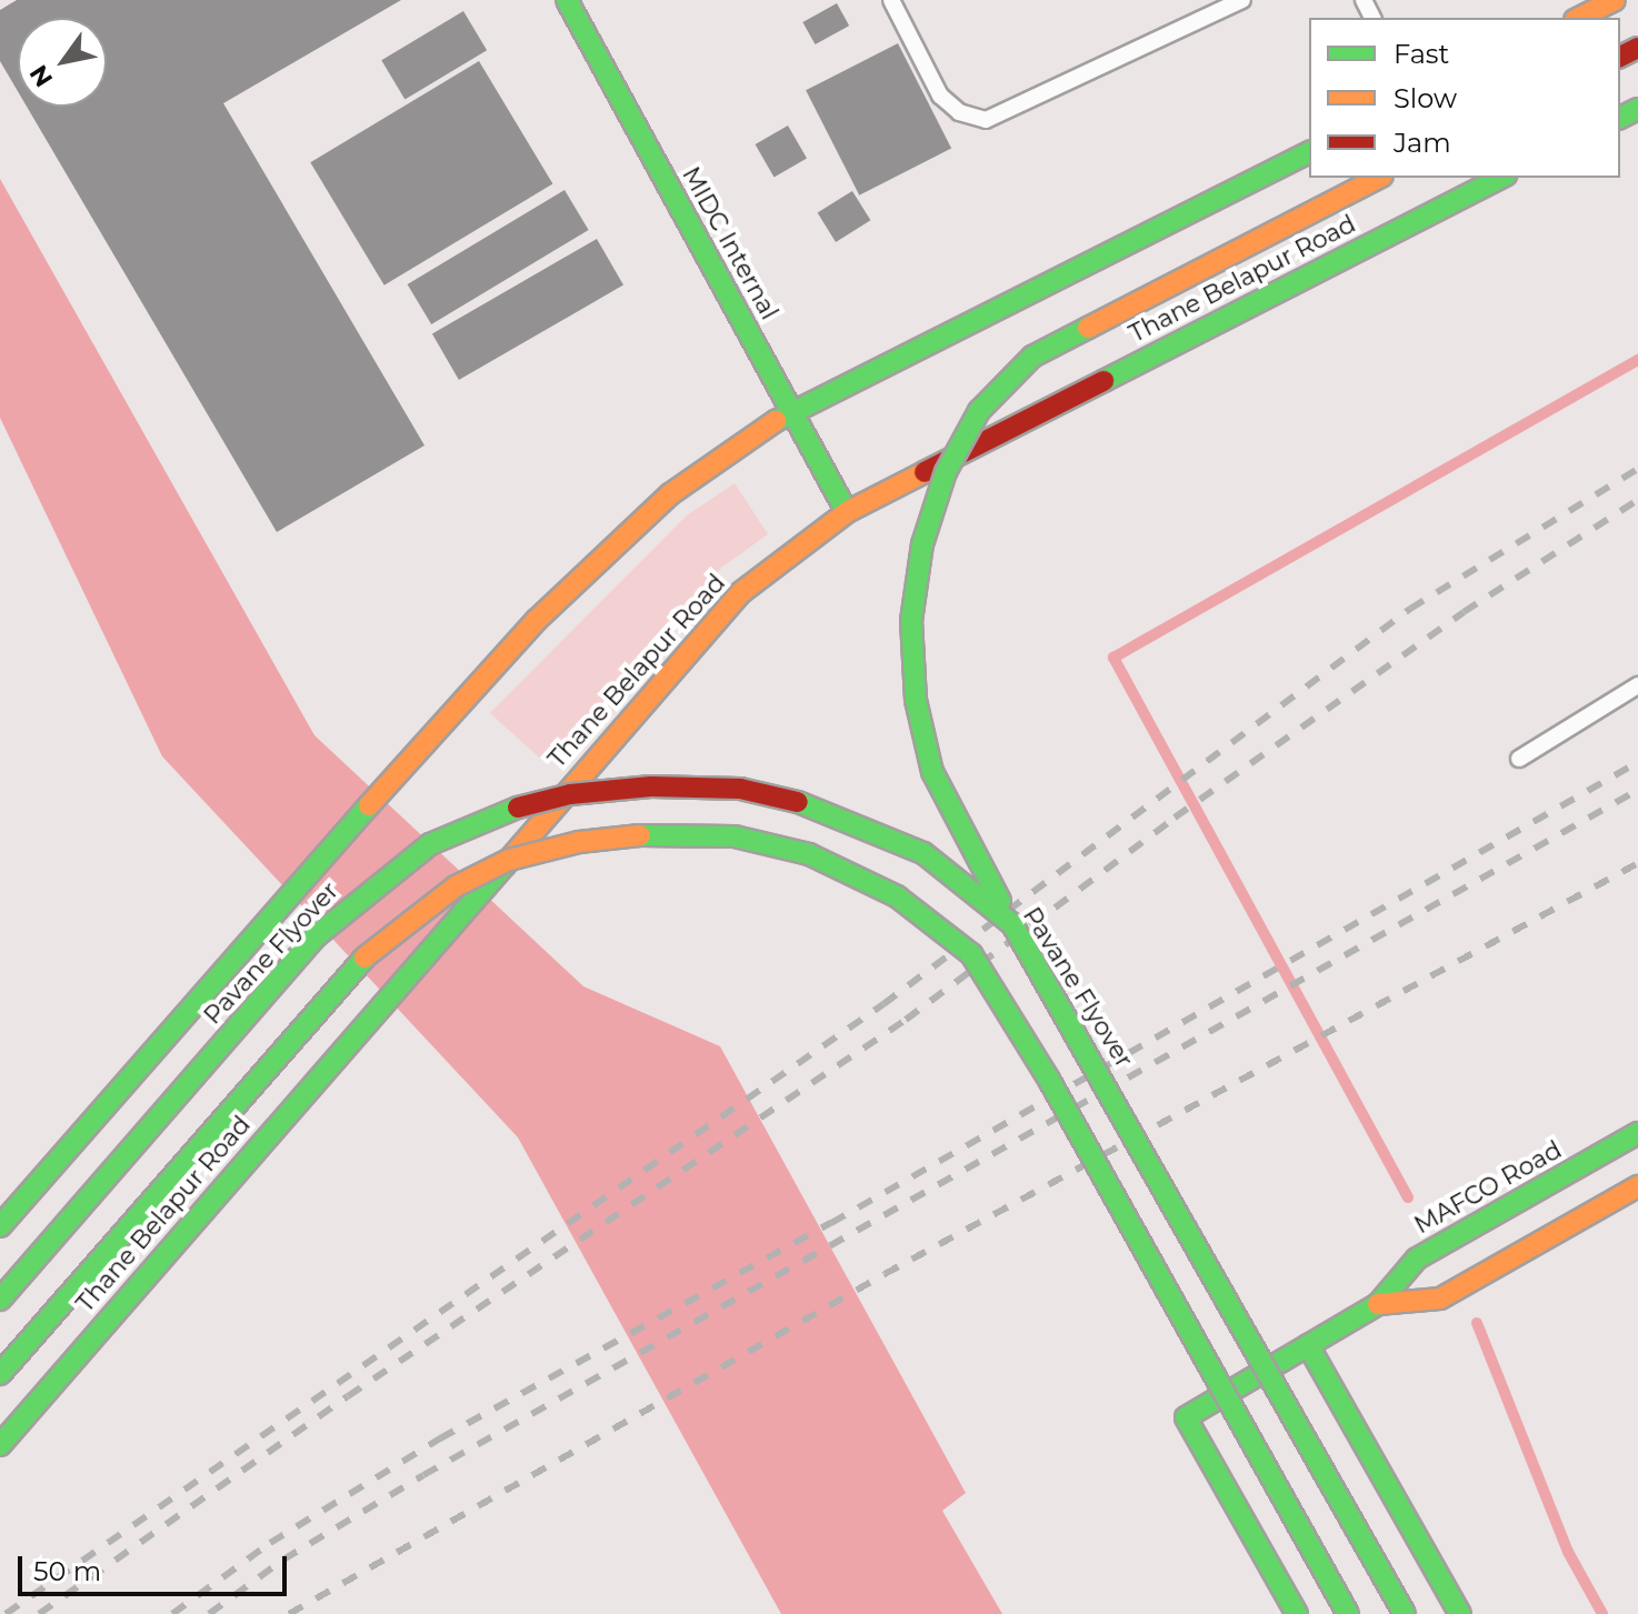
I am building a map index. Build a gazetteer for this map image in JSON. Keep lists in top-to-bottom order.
{
  "streets": {
    "main road": [
      "MIDC Internal",
      "Thane Belapur Road",
      "Pavane Flyover",
      "MAFCO Road"
    ]
  },
  "crossings": [
    ["MIDC Internal", "Thane Belapur Road"]
  ],
  "legend": ["Fast", "Slow", "Jam"],
  "scale_bar": "50 m",
  "north": "bottom left"
}
